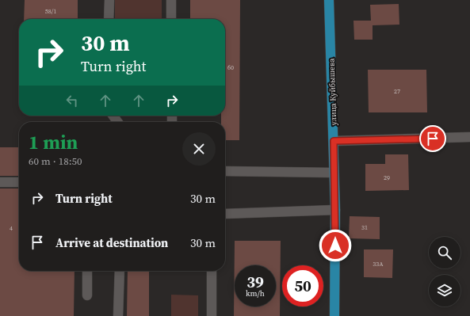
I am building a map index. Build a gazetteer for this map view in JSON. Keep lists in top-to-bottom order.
{
  "streets": {
    "main road": ["улица Куйбышева"]
  },
  "house_numbers": [
    "58/1",
    "60",
    "27",
    "29",
    "31",
    "4",
    "33А"
  ],
  "page": {
    "turn": ["30 m", "Turn right"],
    "heading": ["1 min", "60 m · 18:50"],
    "list": [
      {
        "name": "Turn right",
        "value": "30 m"
      },
      {
        "name": "Arrive at destination",
        "value": "30 m"
      }
    ],
    "speed": "39 km/h",
    "limit": "50"
  }
}
